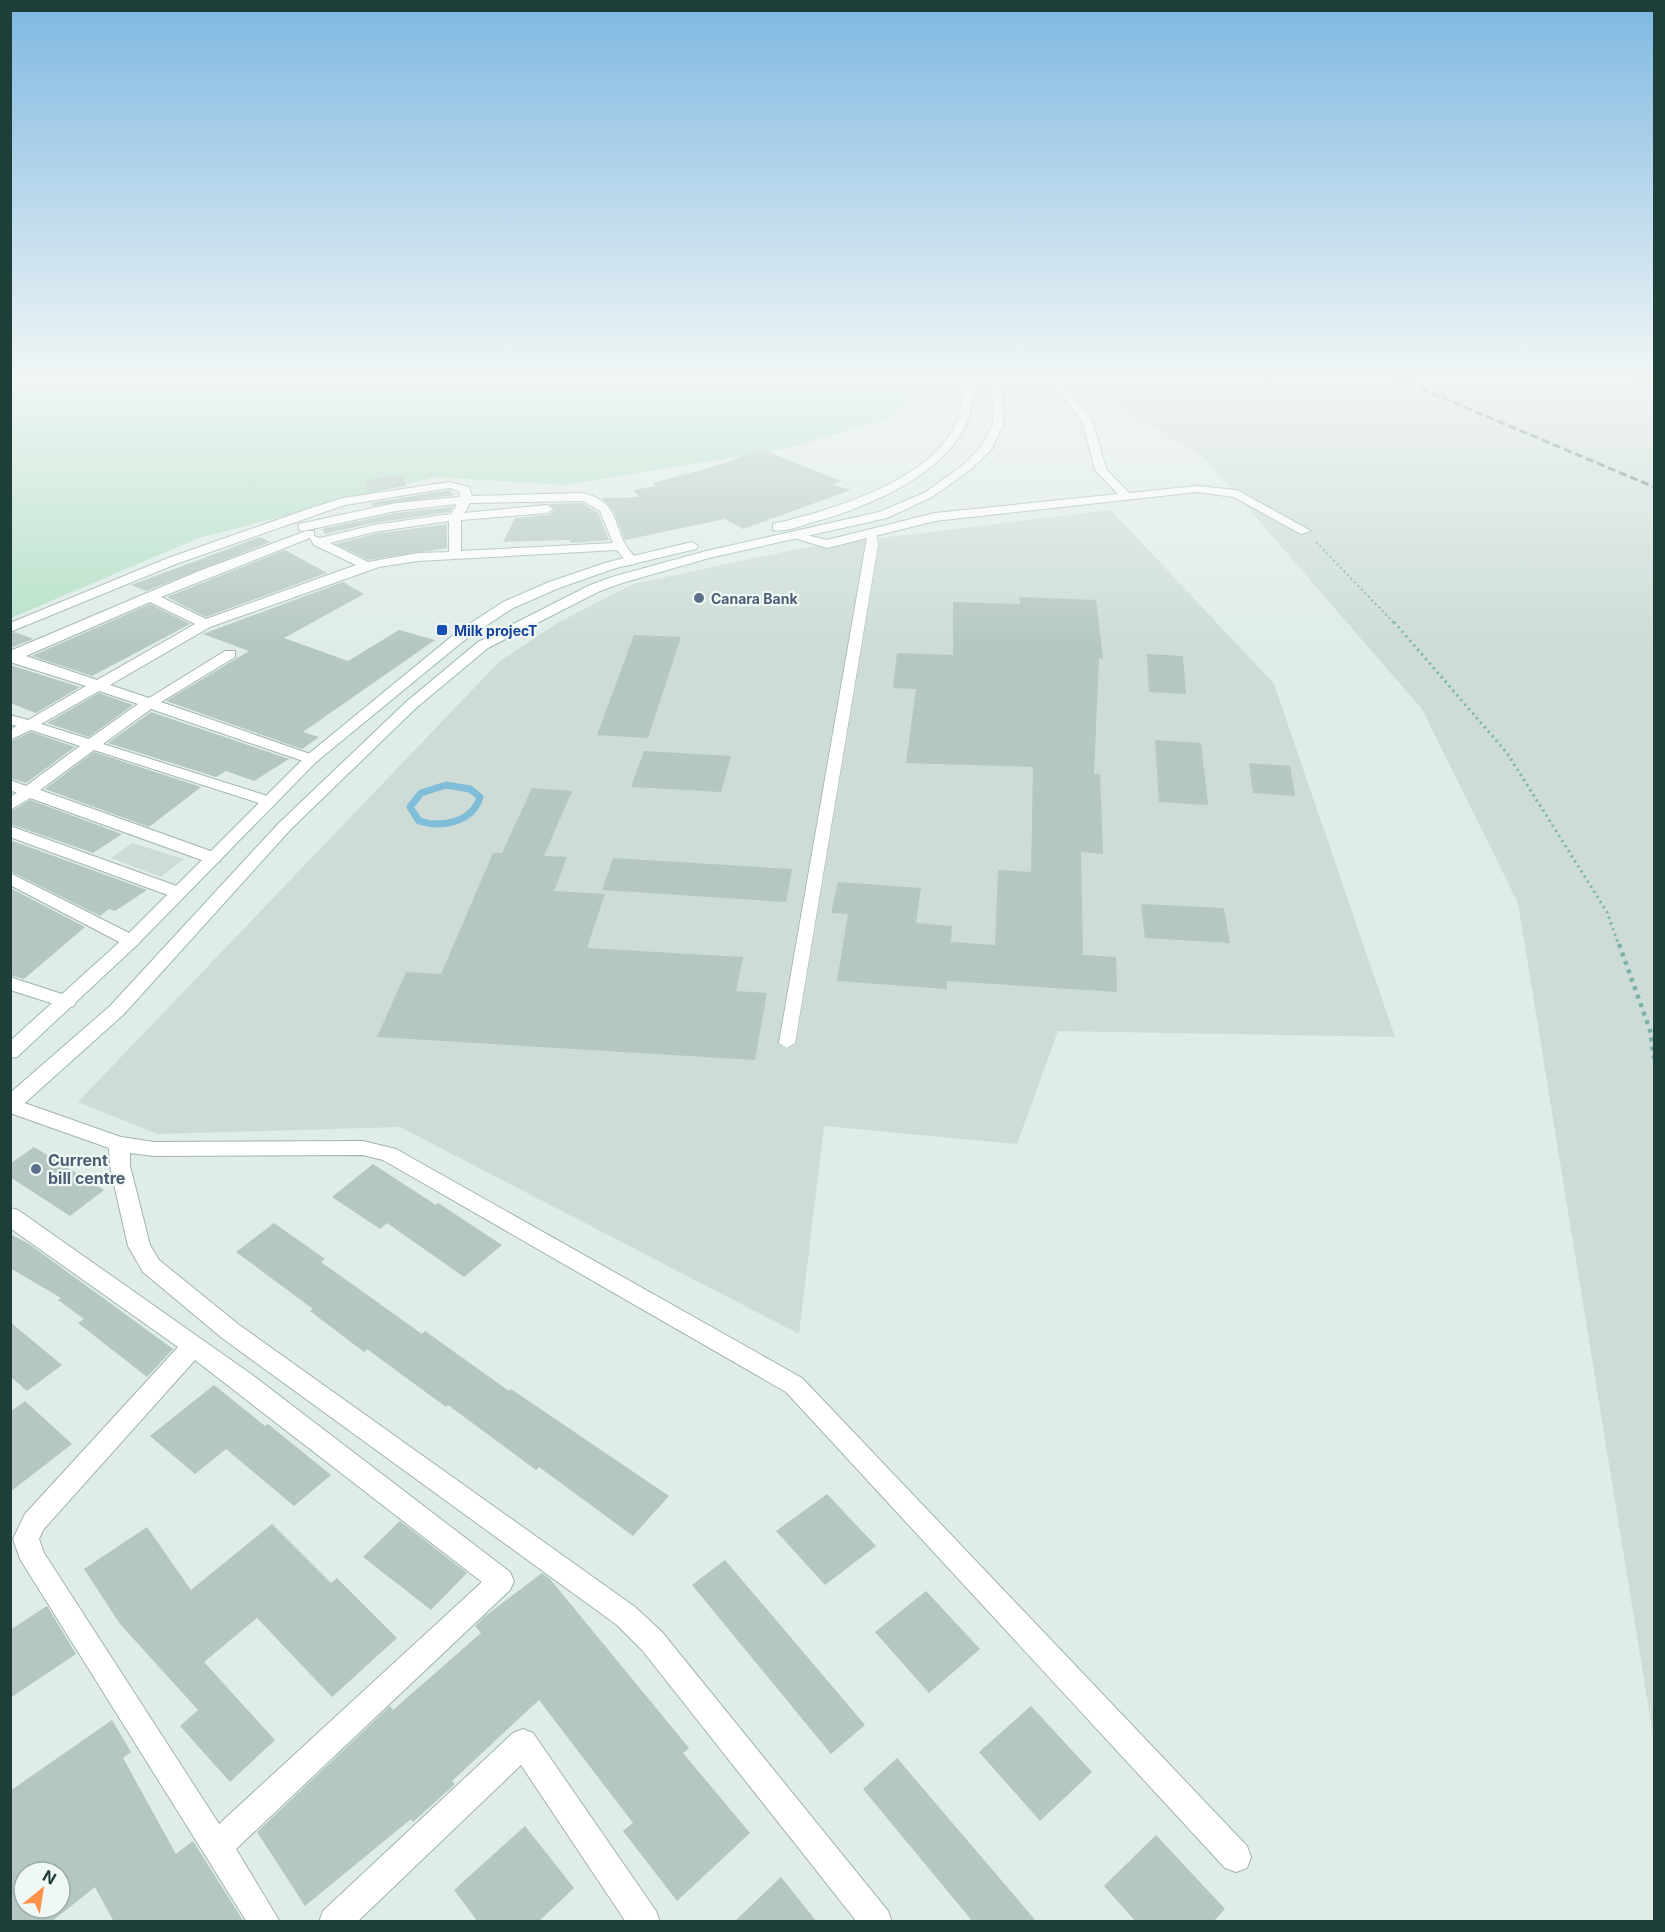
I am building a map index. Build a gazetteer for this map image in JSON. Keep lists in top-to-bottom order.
{
  "places": {
    "other": ["Canara Bank", "Current bill centre"],
    "transit": ["Milk projecT"]
  },
  "north": "top right"
}
